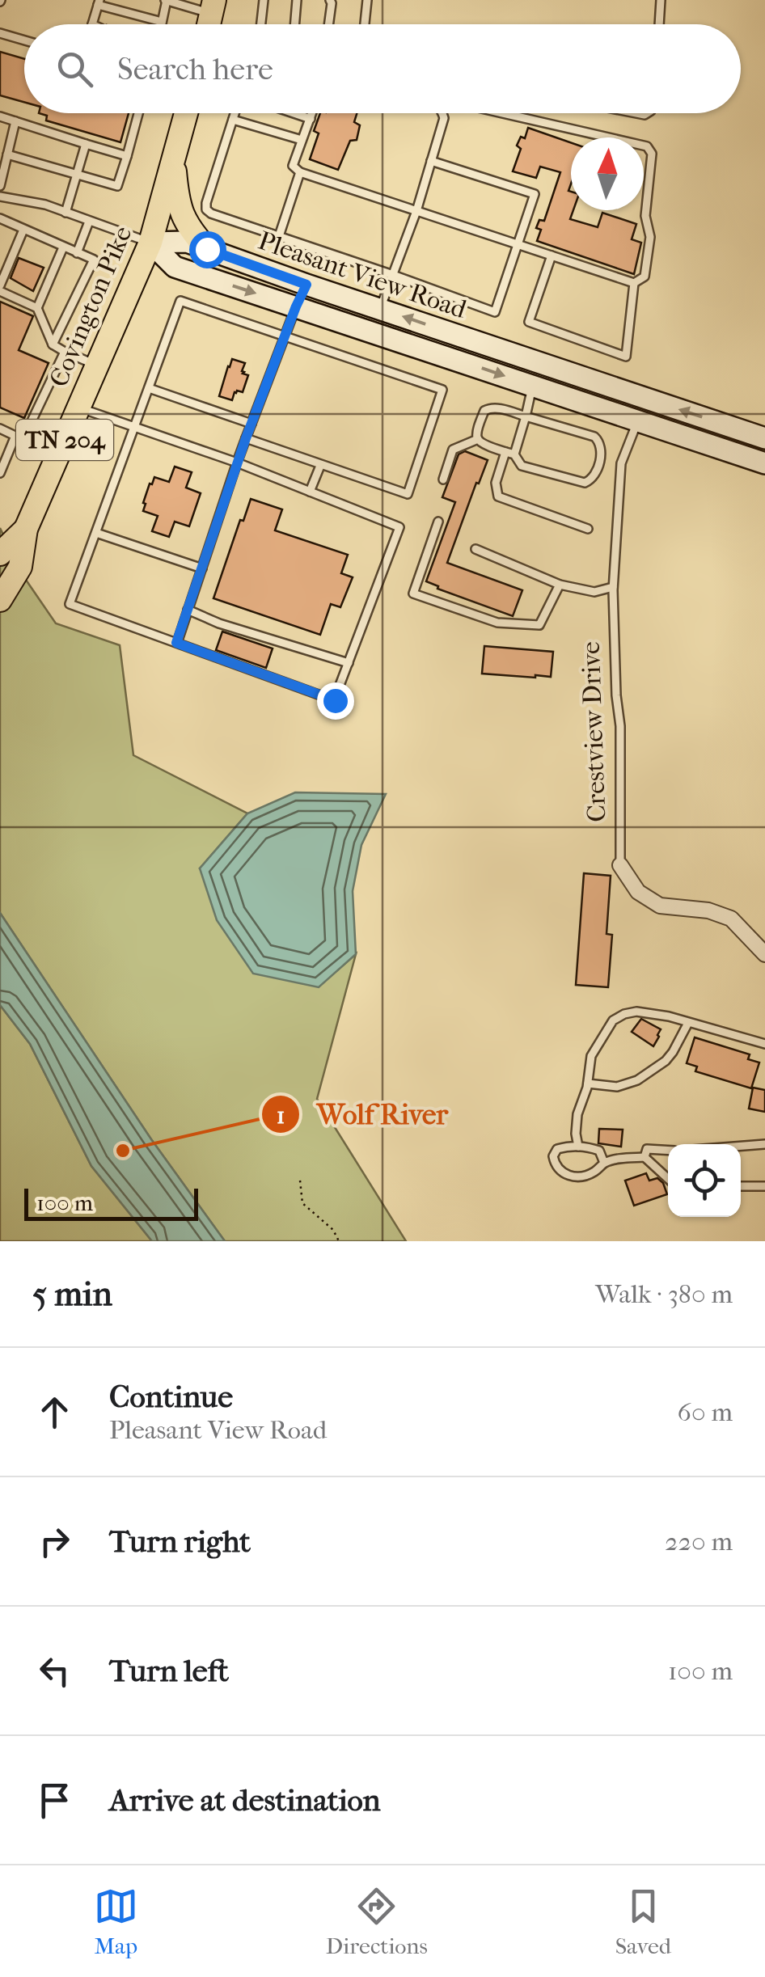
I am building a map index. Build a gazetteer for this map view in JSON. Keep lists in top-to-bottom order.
{
  "streets": {
    "main road": ["Pleasant View Road", "Covington Pike", "TN 204"],
    "street": ["Crestview Drive"]
  },
  "crossings": [
    ["Pleasant View Road", "Covington Pike"],
    ["Pleasant View Road", "Crestview Drive"]
  ],
  "places": ["Wolf River"],
  "scale_bar": "100 m",
  "north": "top",
  "page": {
    "search": "Search here",
    "scale": "100 m",
    "heading": ["5 min", "Walk · 380 m"],
    "list": [
      ["Continue", "Pleasant View Road", "60 m"],
      ["Turn right", "220 m"],
      ["Turn left", "100 m"],
      "Arrive at destination"
    ],
    "nav": ["Map", "Directions", "Saved"]
  }
}
